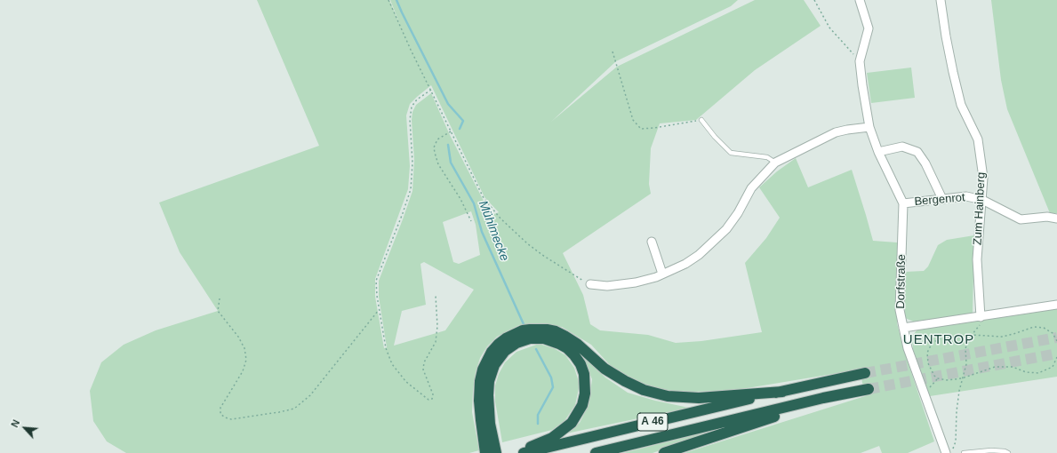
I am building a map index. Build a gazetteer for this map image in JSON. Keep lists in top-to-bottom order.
{
  "streets": {
    "highway": ["A 46"],
    "street": ["Bergenrot", "Zum Hainberg", "Dorfstraße"]
  },
  "crossings": [
    ["Bergenrot", "Zum Hainberg"],
    ["Bergenrot", "Dorfstraße"]
  ],
  "districts": ["UENTROP"],
  "water": ["Mühlmecke"],
  "north": "top left"
}
